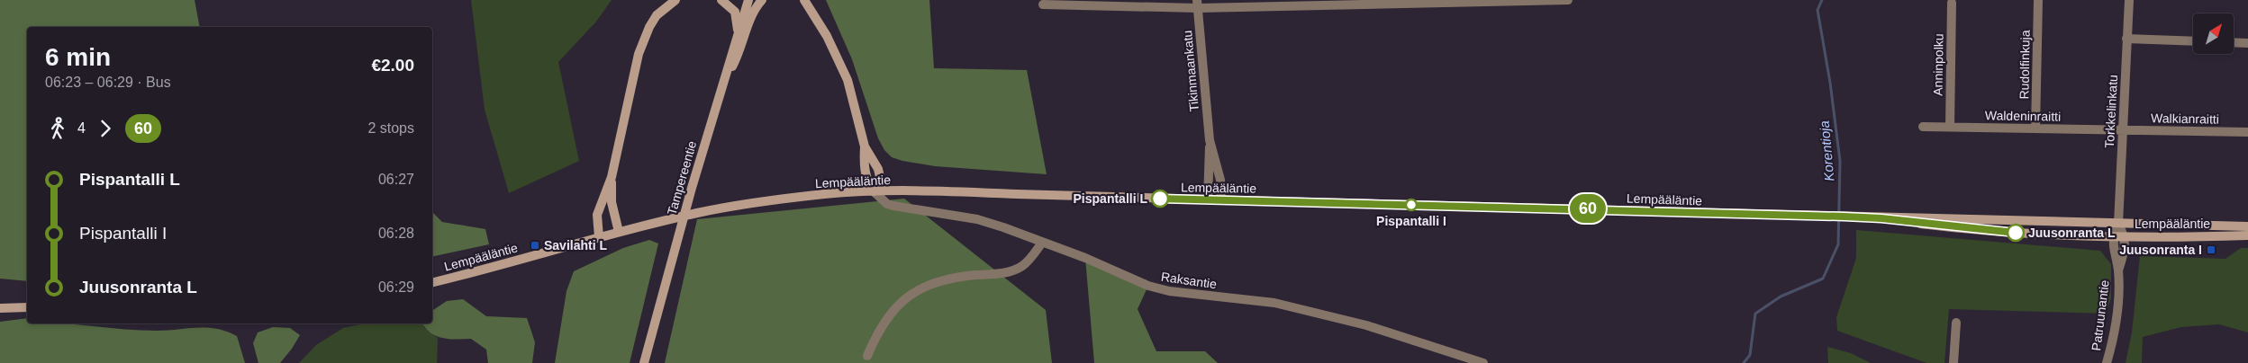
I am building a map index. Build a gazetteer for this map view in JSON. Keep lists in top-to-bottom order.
{
  "streets": {
    "main road": ["Tampereentie", "Lempääläntie"],
    "street": [
      "Anninpolku",
      "Rudolfinkuja",
      "Tikinmaankatu",
      "Torkkelinkatu",
      "Waldeninraitti",
      "Walkianraitti",
      "Raksantie",
      "Patruunantie"
    ]
  },
  "crossings": [
    ["Anninpolku", "Waldeninraitti"],
    ["Rudolfinkuja", "Waldeninraitti"],
    ["Tikinmaankatu", "Lempääläntie"],
    ["Torkkelinkatu", "Waldeninraitti"],
    ["Torkkelinkatu", "Walkianraitti"],
    ["Torkkelinkatu", "Lempääläntie"],
    ["Torkkelinkatu", "Patruunantie"],
    ["Waldeninraitti", "Walkianraitti"],
    ["Lempääläntie", "Raksantie"],
    ["Lempääläntie", "Patruunantie"]
  ],
  "water": ["Korentioja"],
  "places": {
    "other": ["Pispantalli L", "Pispantalli I", "Juusonranta L"],
    "transit": ["Savilahti L", "Juusonranta I"]
  },
  "lines": ["bus line 60"],
  "north": "top right",
  "page": {
    "on_map": "60",
    "heading": ["6 min", "06:23 – 06:29 · Bus", "€2.00"],
    "legs": ["4", "60", "2 stops"],
    "list": [
      {
        "name": "Pispantalli L",
        "value": "06:27"
      },
      {
        "name": "Pispantalli I",
        "value": "06:28"
      },
      {
        "name": "Juusonranta L",
        "value": "06:29"
      }
    ]
  }
}
